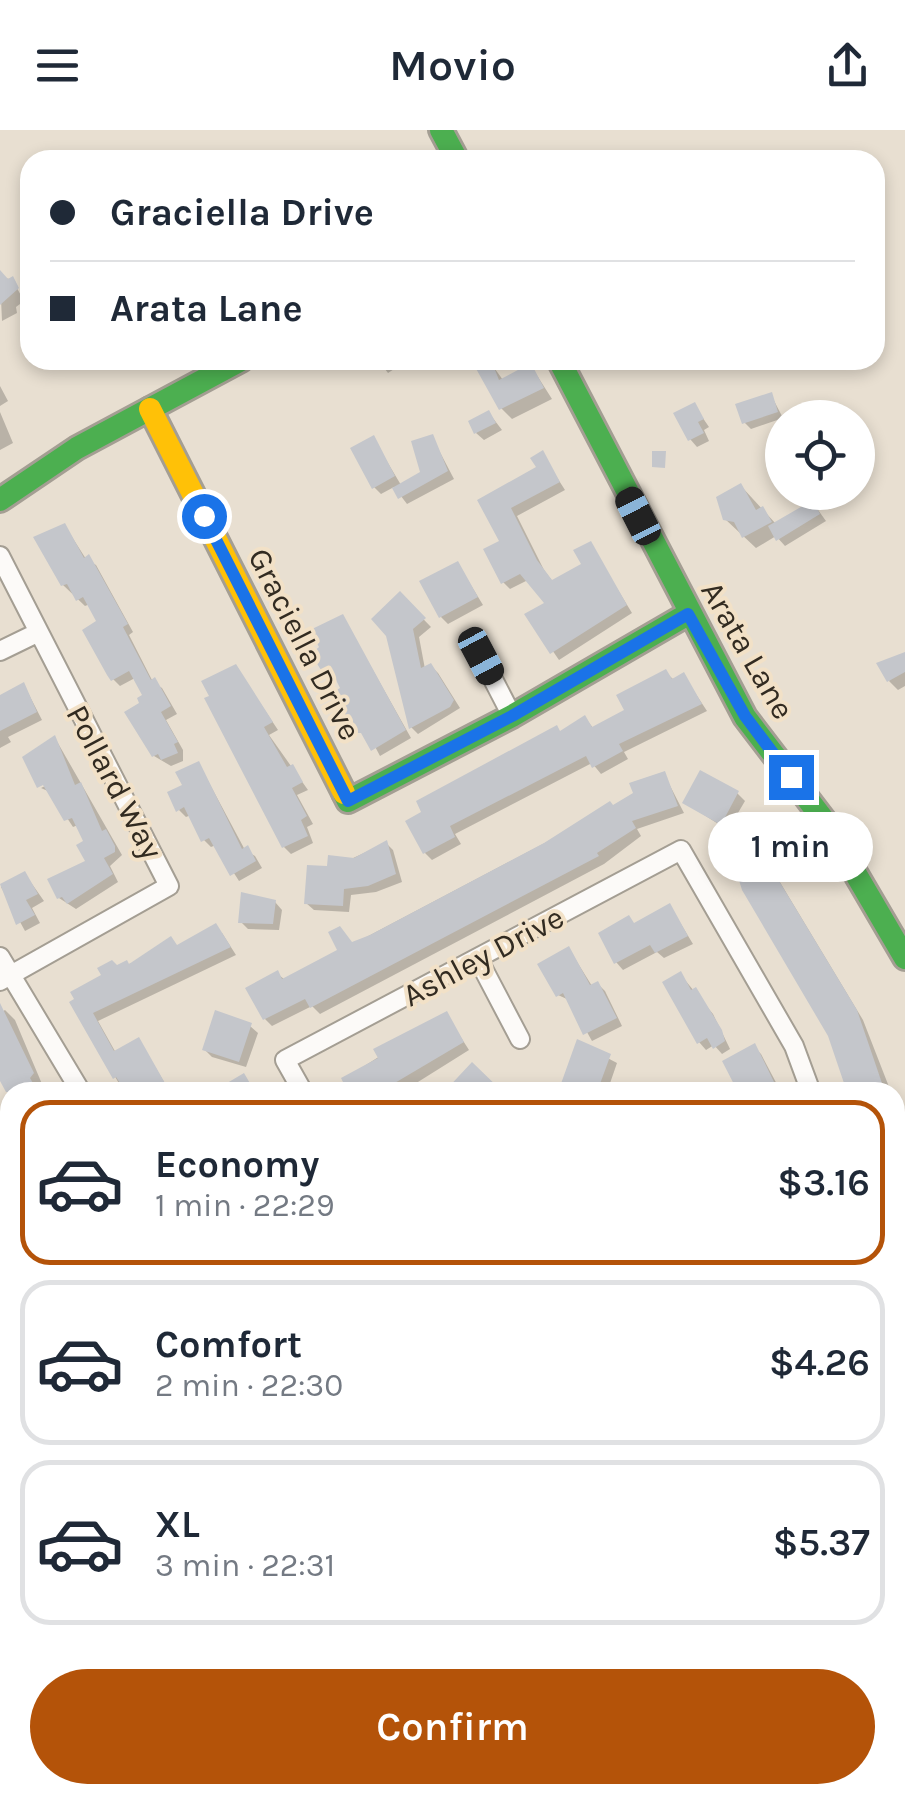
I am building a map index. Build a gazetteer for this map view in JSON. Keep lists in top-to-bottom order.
{
  "streets": {
    "street": [
      "Graciella Drive",
      "Arata Lane",
      "Pollard Way",
      "Ashley Drive"
    ]
  },
  "page": {
    "header": "Movio",
    "banner": ["Graciella Drive", "Arata Lane"],
    "bubble": "1 min",
    "list": [
      {
        "name": "Economy",
        "note": "1 min · 22:29",
        "value": "$3.16"
      },
      {
        "name": "Comfort",
        "note": "2 min · 22:30",
        "value": "$4.26"
      },
      {
        "name": "XL",
        "note": "3 min · 22:31",
        "value": "$5.37"
      }
    ],
    "buttons": "Confirm"
  }
}
